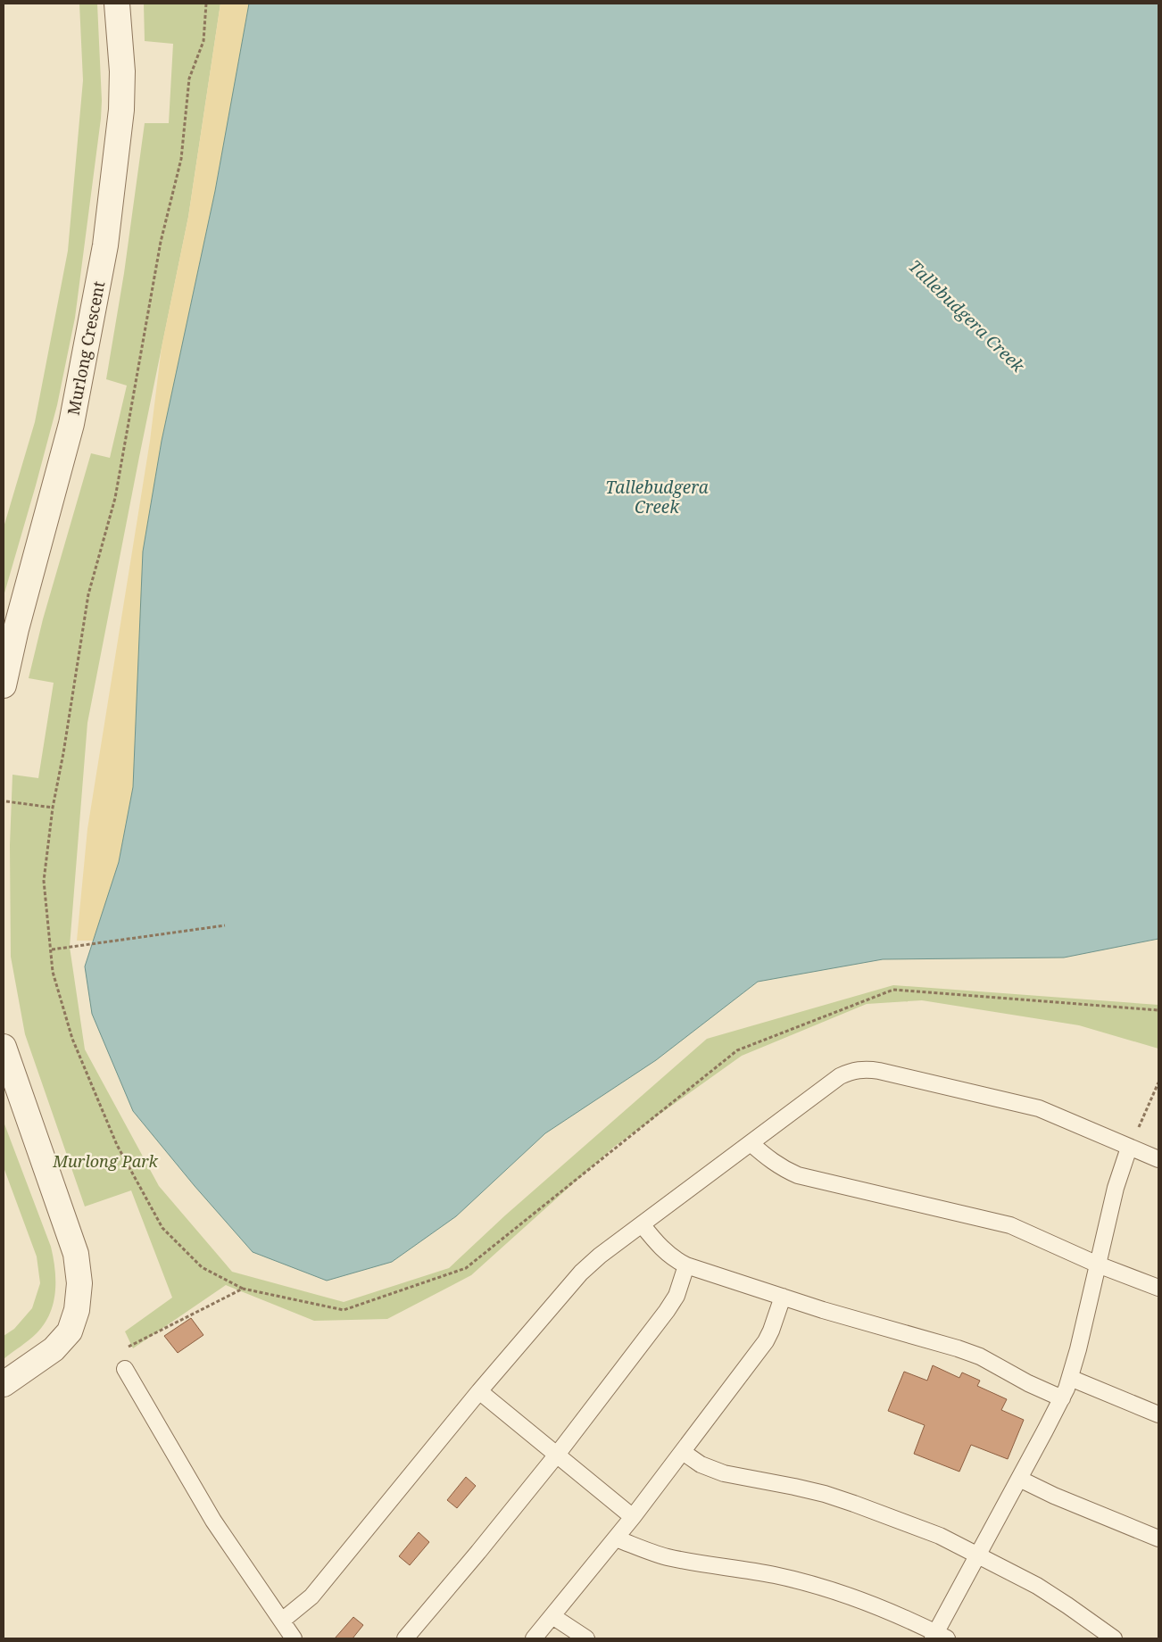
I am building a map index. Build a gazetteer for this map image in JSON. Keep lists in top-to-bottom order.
{
  "streets": {
    "street": ["Murlong Crescent"]
  },
  "water": ["Tallebudgera Creek"],
  "parks": ["Murlong Park"]
}
